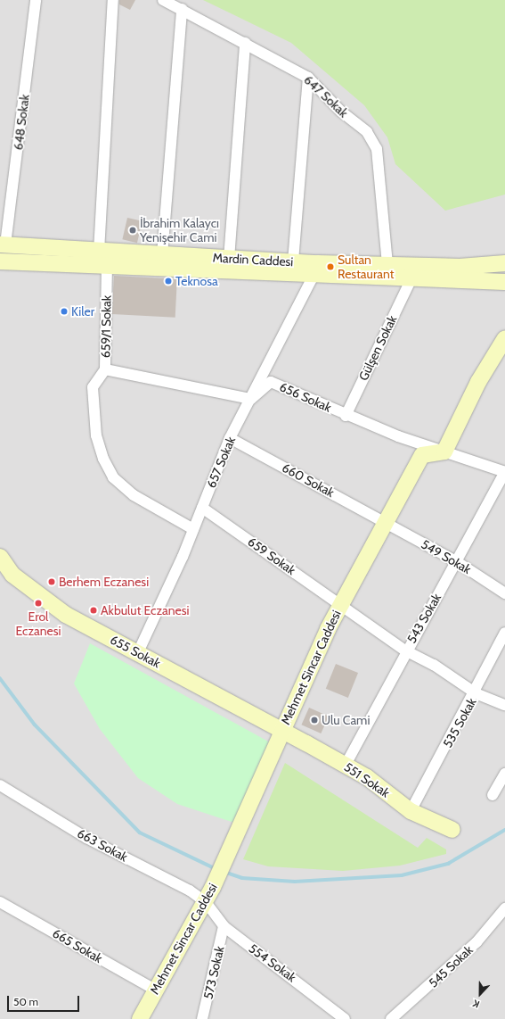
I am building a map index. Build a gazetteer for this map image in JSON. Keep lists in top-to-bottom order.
{
  "streets": {
    "street": [
      "647 Sokak",
      "648 Sokak",
      "Mardin Caddesi",
      "659/1 Sokak",
      "Gülşen Sokak",
      "656 Sokak",
      "657 Sokak",
      "660 Sokak",
      "659 Sokak",
      "549 Sokak",
      "543 Sokak",
      "655 Sokak",
      "Mehmet Sincar Caddesi",
      "535 Sokak",
      "551 Sokak",
      "663 Sokak",
      "665 Sokak",
      "554 Sokak",
      "545 Sokak",
      "573 Sokak"
    ]
  },
  "crossings": [
    ["647 Sokak", "Mardin Caddesi"],
    ["648 Sokak", "Mardin Caddesi"],
    ["Mardin Caddesi", "659/1 Sokak"],
    ["Mardin Caddesi", "Gülşen Sokak"],
    ["Mardin Caddesi", "657 Sokak"],
    ["659/1 Sokak", "657 Sokak"],
    ["Gülşen Sokak", "656 Sokak"],
    ["656 Sokak", "657 Sokak"],
    ["656 Sokak", "543 Sokak"],
    ["656 Sokak", "Mehmet Sincar Caddesi"],
    ["657 Sokak", "660 Sokak"],
    ["657 Sokak", "659 Sokak"],
    ["657 Sokak", "655 Sokak"],
    ["660 Sokak", "549 Sokak"],
    ["660 Sokak", "Mehmet Sincar Caddesi"],
    ["659 Sokak", "543 Sokak"],
    ["659 Sokak", "Mehmet Sincar Caddesi"],
    ["659 Sokak", "535 Sokak"],
    ["549 Sokak", "543 Sokak"],
    ["549 Sokak", "Mehmet Sincar Caddesi"],
    ["543 Sokak", "551 Sokak"],
    ["655 Sokak", "Mehmet Sincar Caddesi"],
    ["655 Sokak", "551 Sokak"],
    ["Mehmet Sincar Caddesi", "551 Sokak"],
    ["Mehmet Sincar Caddesi", "663 Sokak"],
    ["Mehmet Sincar Caddesi", "665 Sokak"],
    ["Mehmet Sincar Caddesi", "554 Sokak"],
    ["535 Sokak", "551 Sokak"],
    ["663 Sokak", "554 Sokak"],
    ["554 Sokak", "573 Sokak"]
  ],
  "places": [
    "İbrahim Kalaycı Yenişehir Cami",
    "Sultan Restaurant",
    "Teknosa",
    "Kiler",
    "Berhem Eczanesi",
    "Erol Eczanesi",
    "Akbulut Eczanesi",
    "Ulu Cami"
  ],
  "scale_bar": "50 m",
  "north": "bottom"
}
